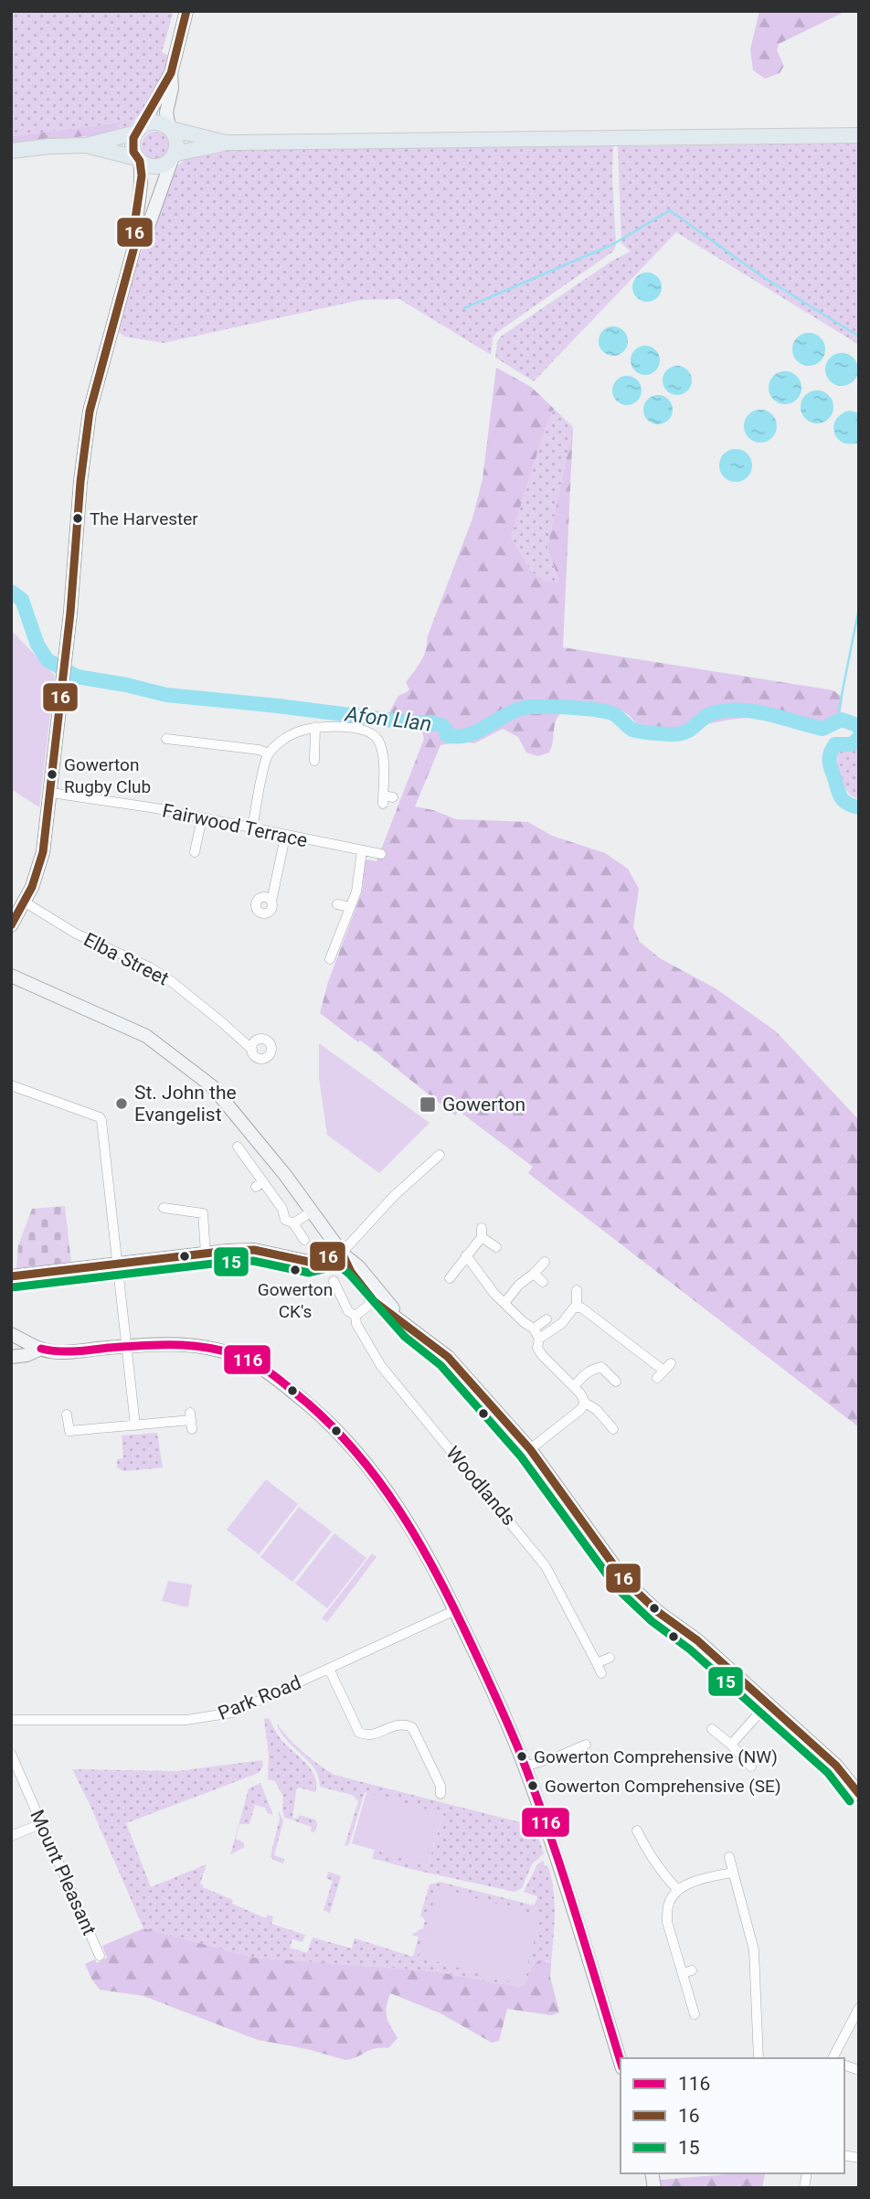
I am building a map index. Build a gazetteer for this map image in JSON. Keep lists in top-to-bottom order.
{
  "streets": {
    "street": [
      "Fairwood Terrace",
      "Elba Street",
      "Woodlands",
      "Park Road",
      "Mount Pleasant"
    ]
  },
  "water": ["Afon Llan"],
  "places": {
    "other": [
      "The Harvester",
      "Gowerton Rugby Club",
      "St. John the Evangelist",
      "Gowerton CK's",
      "Gowerton Comprehensive (NW)",
      "Gowerton Comprehensive (SE)"
    ],
    "transit": ["Gowerton"]
  },
  "lines": ["transit line 16", "transit line 15", "transit line 116"],
  "legend": ["116", "16", "15"]
}
